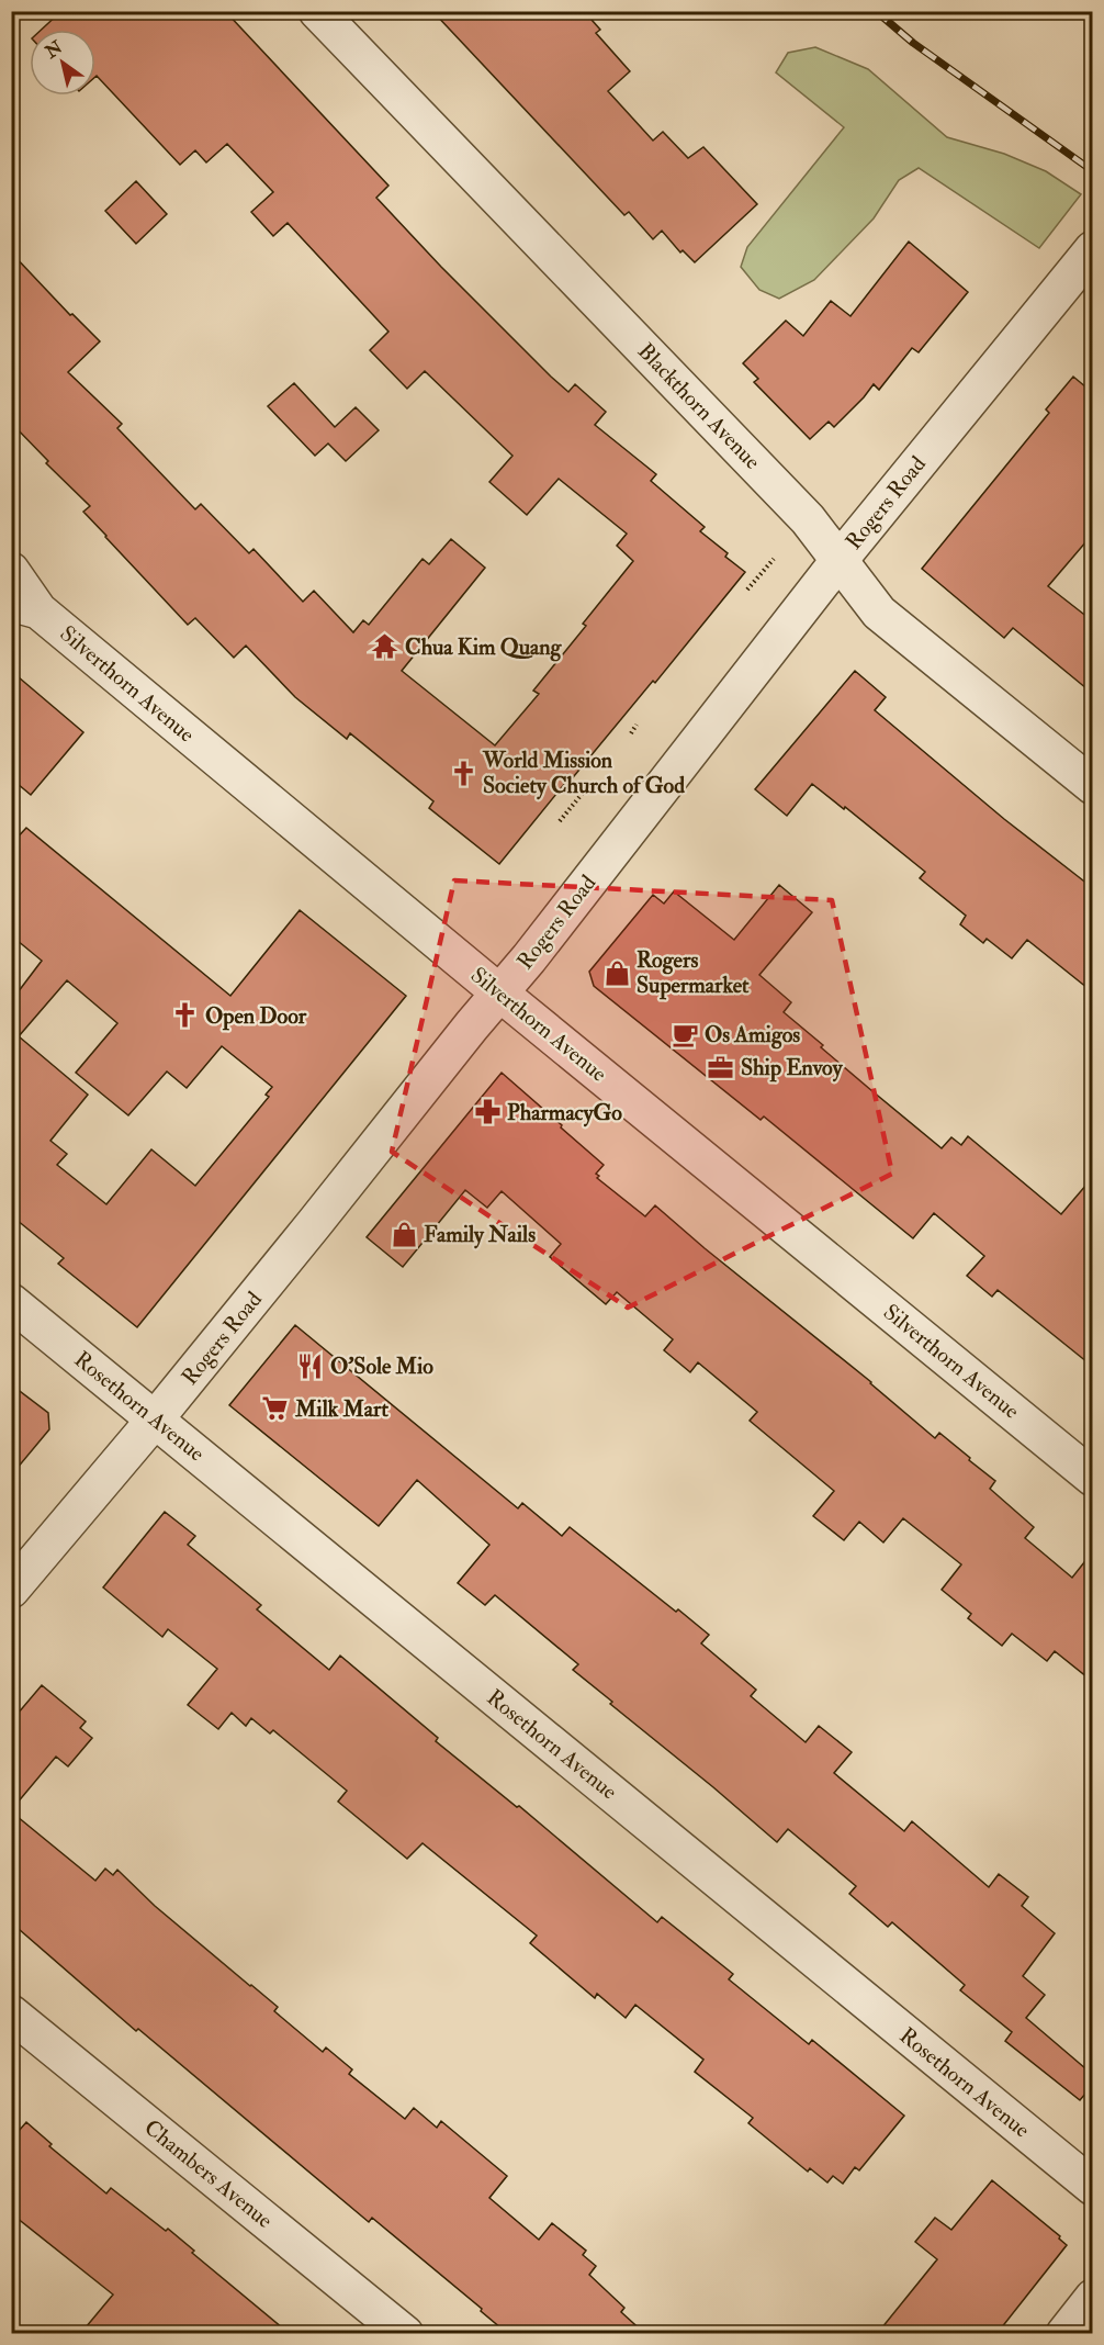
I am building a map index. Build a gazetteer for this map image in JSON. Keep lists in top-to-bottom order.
{
  "streets": {
    "street": [
      "Blackthorn Avenue",
      "Rogers Road",
      "Silverthorn Avenue",
      "Rosethorn Avenue",
      "Chambers Avenue"
    ]
  },
  "crossings": [
    ["Blackthorn Avenue", "Rogers Road"],
    ["Rogers Road", "Silverthorn Avenue"],
    ["Rogers Road", "Rosethorn Avenue"]
  ],
  "places": {
    "temple": ["Chua Kim Quang"],
    "church": ["World Mission Society Church of God", "Open Door"],
    "shop": ["Rogers Supermarket", "Family Nails"],
    "cafe": ["Os Amigos"],
    "office": ["Ship Envoy"],
    "pharmacy": ["PharmacyGo"],
    "restaurant": ["O'Sole Mio"],
    "supermarket": ["Milk Mart"]
  },
  "north": "top left"
}
